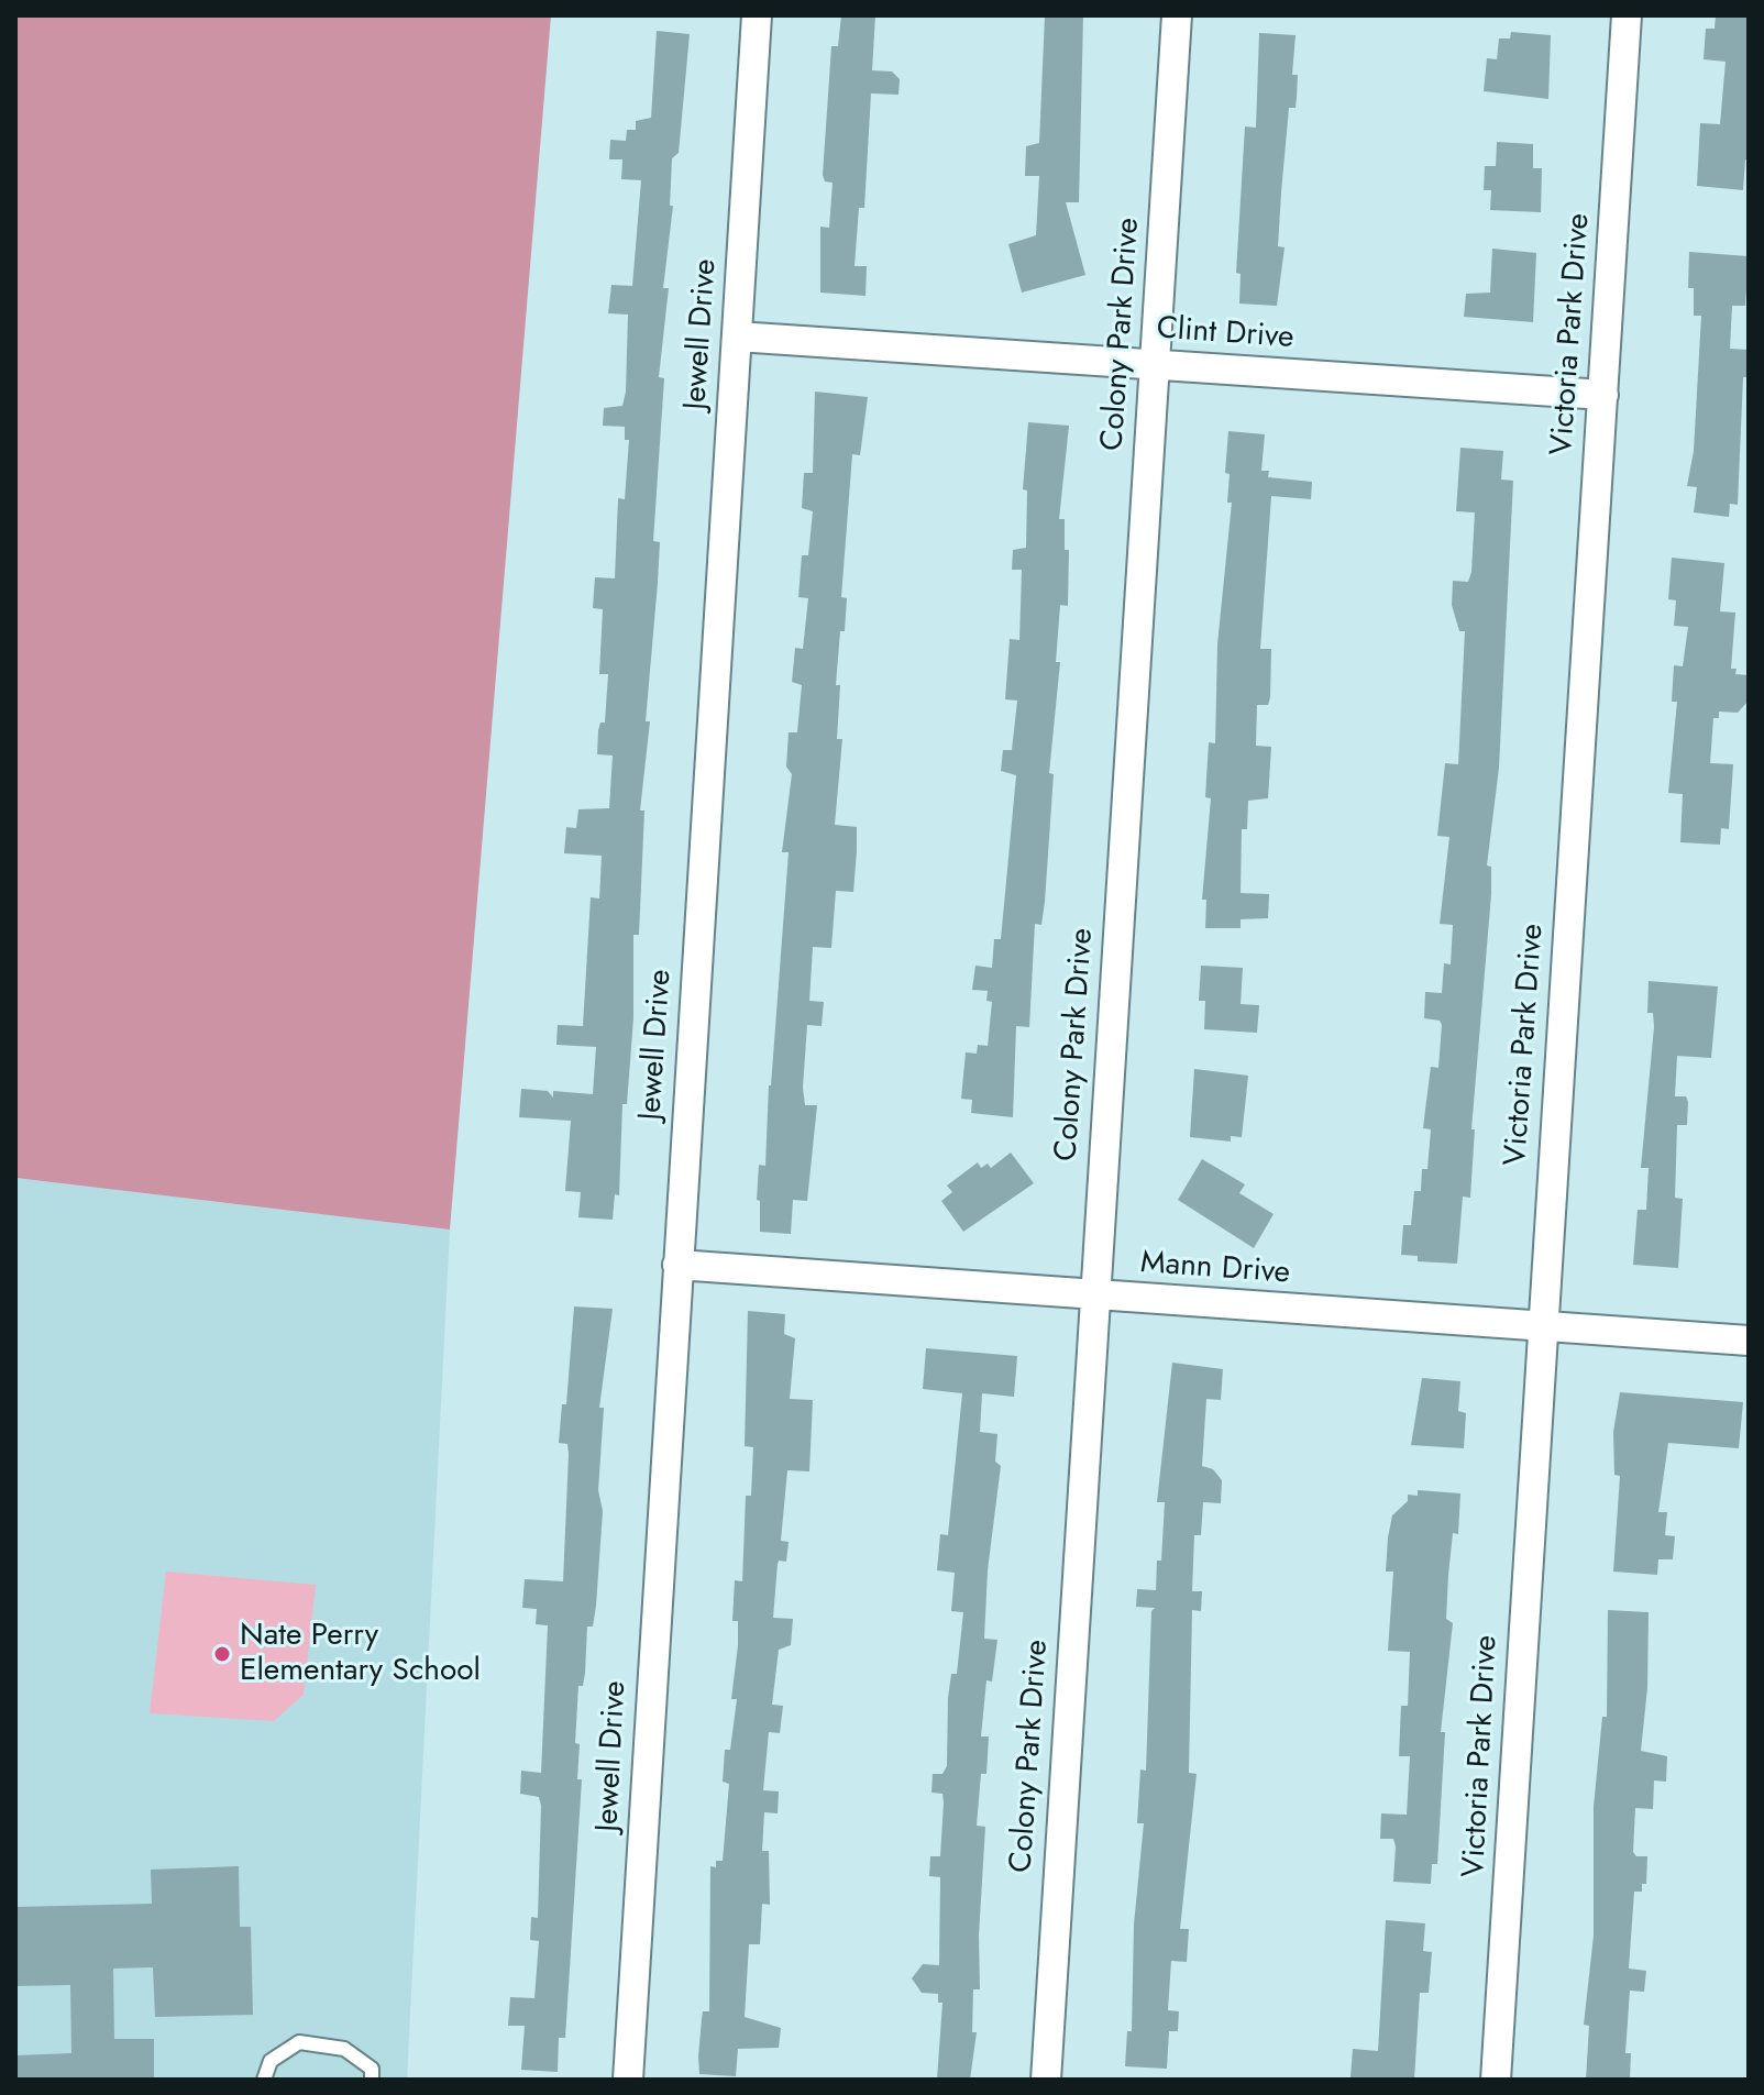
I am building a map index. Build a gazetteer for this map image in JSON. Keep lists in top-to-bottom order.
{
  "streets": {
    "street": [
      "Jewell Drive",
      "Colony Park Drive",
      "Clint Drive",
      "Victoria Park Drive",
      "Mann Drive"
    ]
  },
  "crossings": [
    ["Jewell Drive", "Clint Drive"],
    ["Jewell Drive", "Mann Drive"],
    ["Colony Park Drive", "Clint Drive"],
    ["Colony Park Drive", "Mann Drive"],
    ["Clint Drive", "Victoria Park Drive"],
    ["Victoria Park Drive", "Mann Drive"]
  ],
  "places": ["Nate Perry Elementary School"]
}
